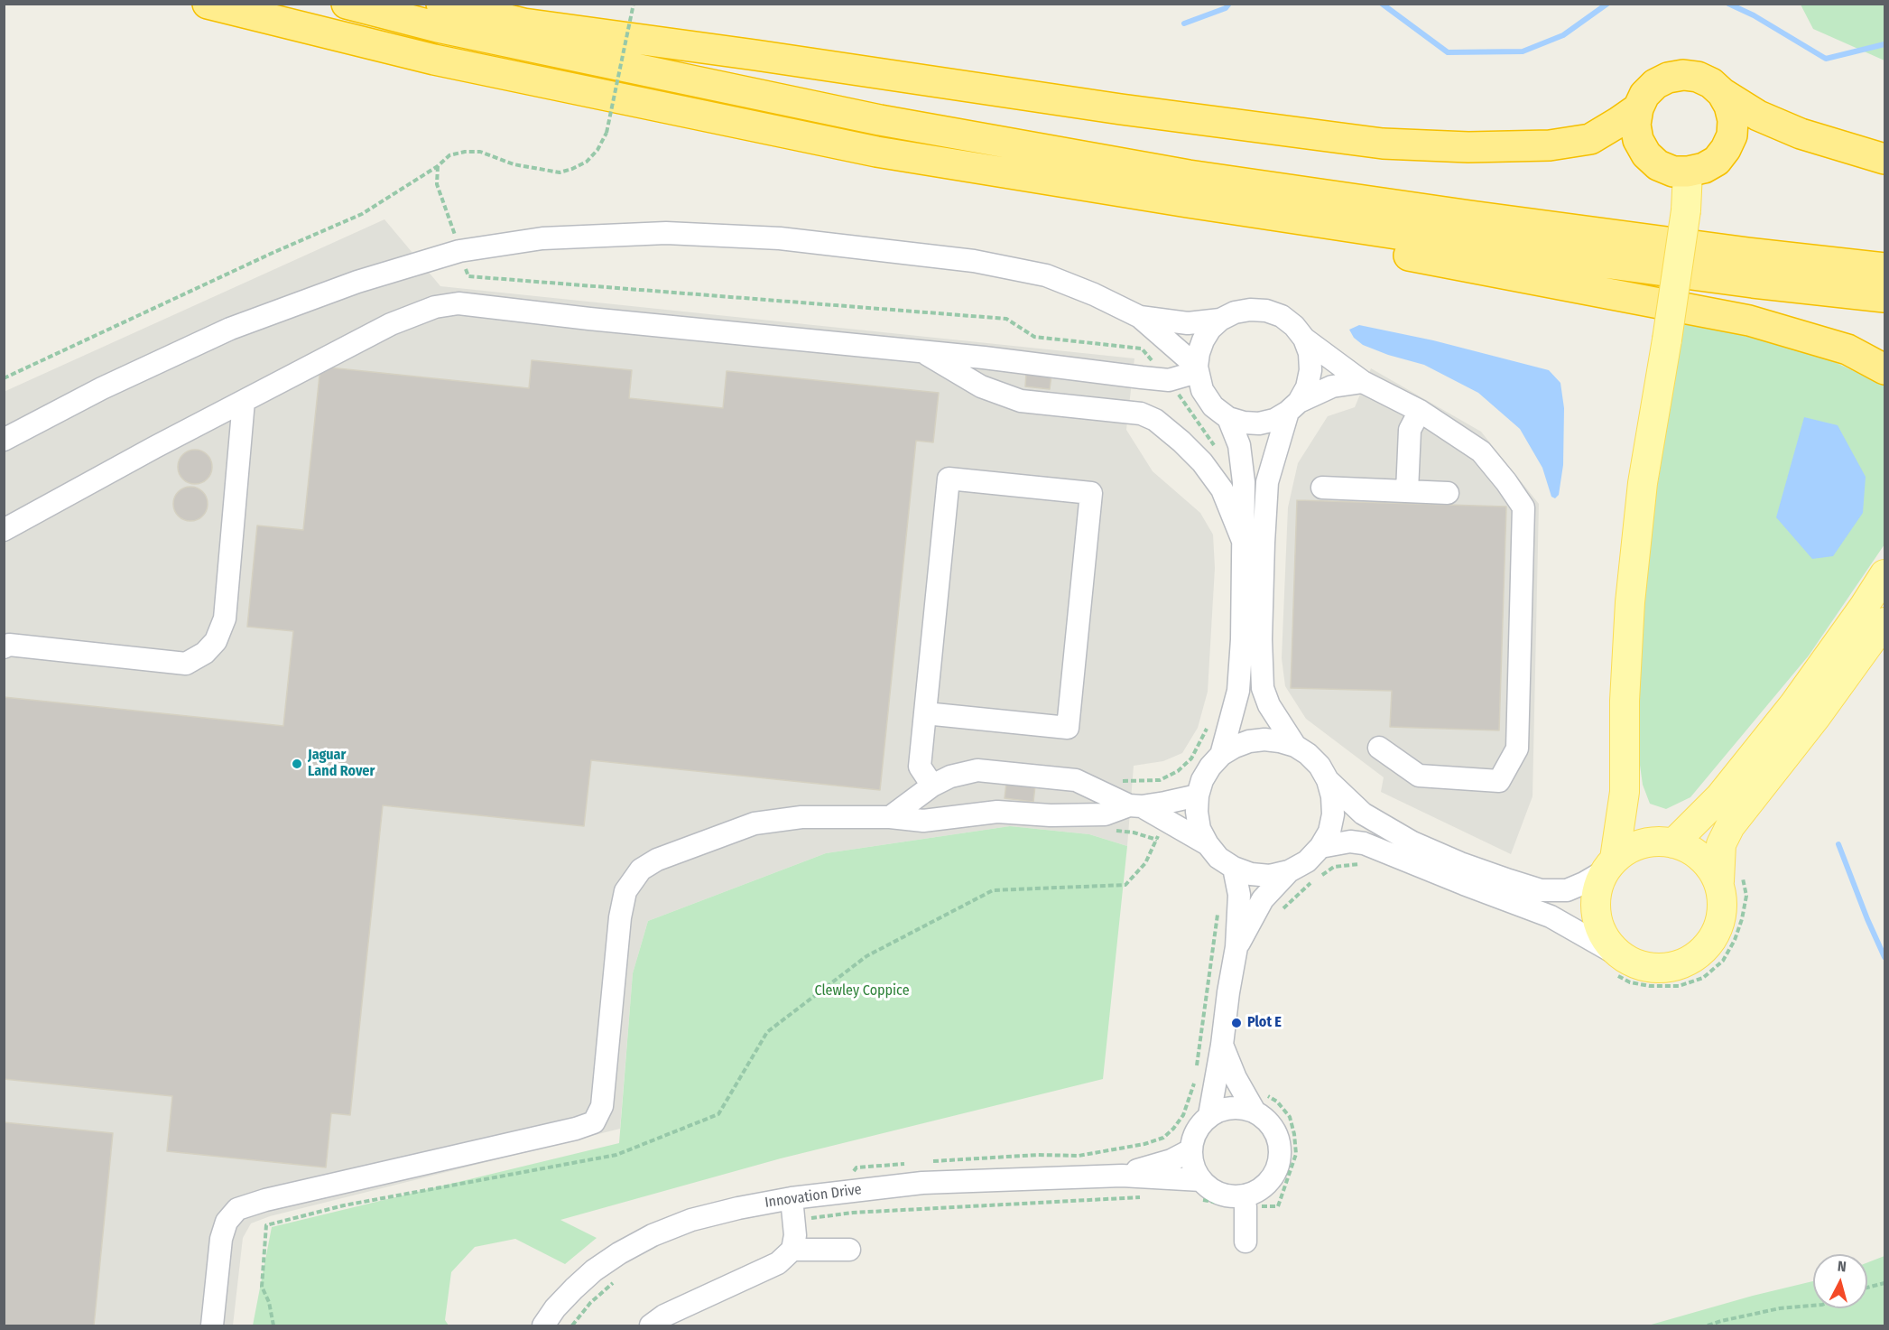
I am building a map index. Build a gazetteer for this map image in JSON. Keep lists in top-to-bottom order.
{
  "streets": {
    "street": ["Innovation Drive"]
  },
  "parks": ["Clewley Coppice"],
  "places": ["Jaguar Land Rover", "Plot E"],
  "north": "top"
}
